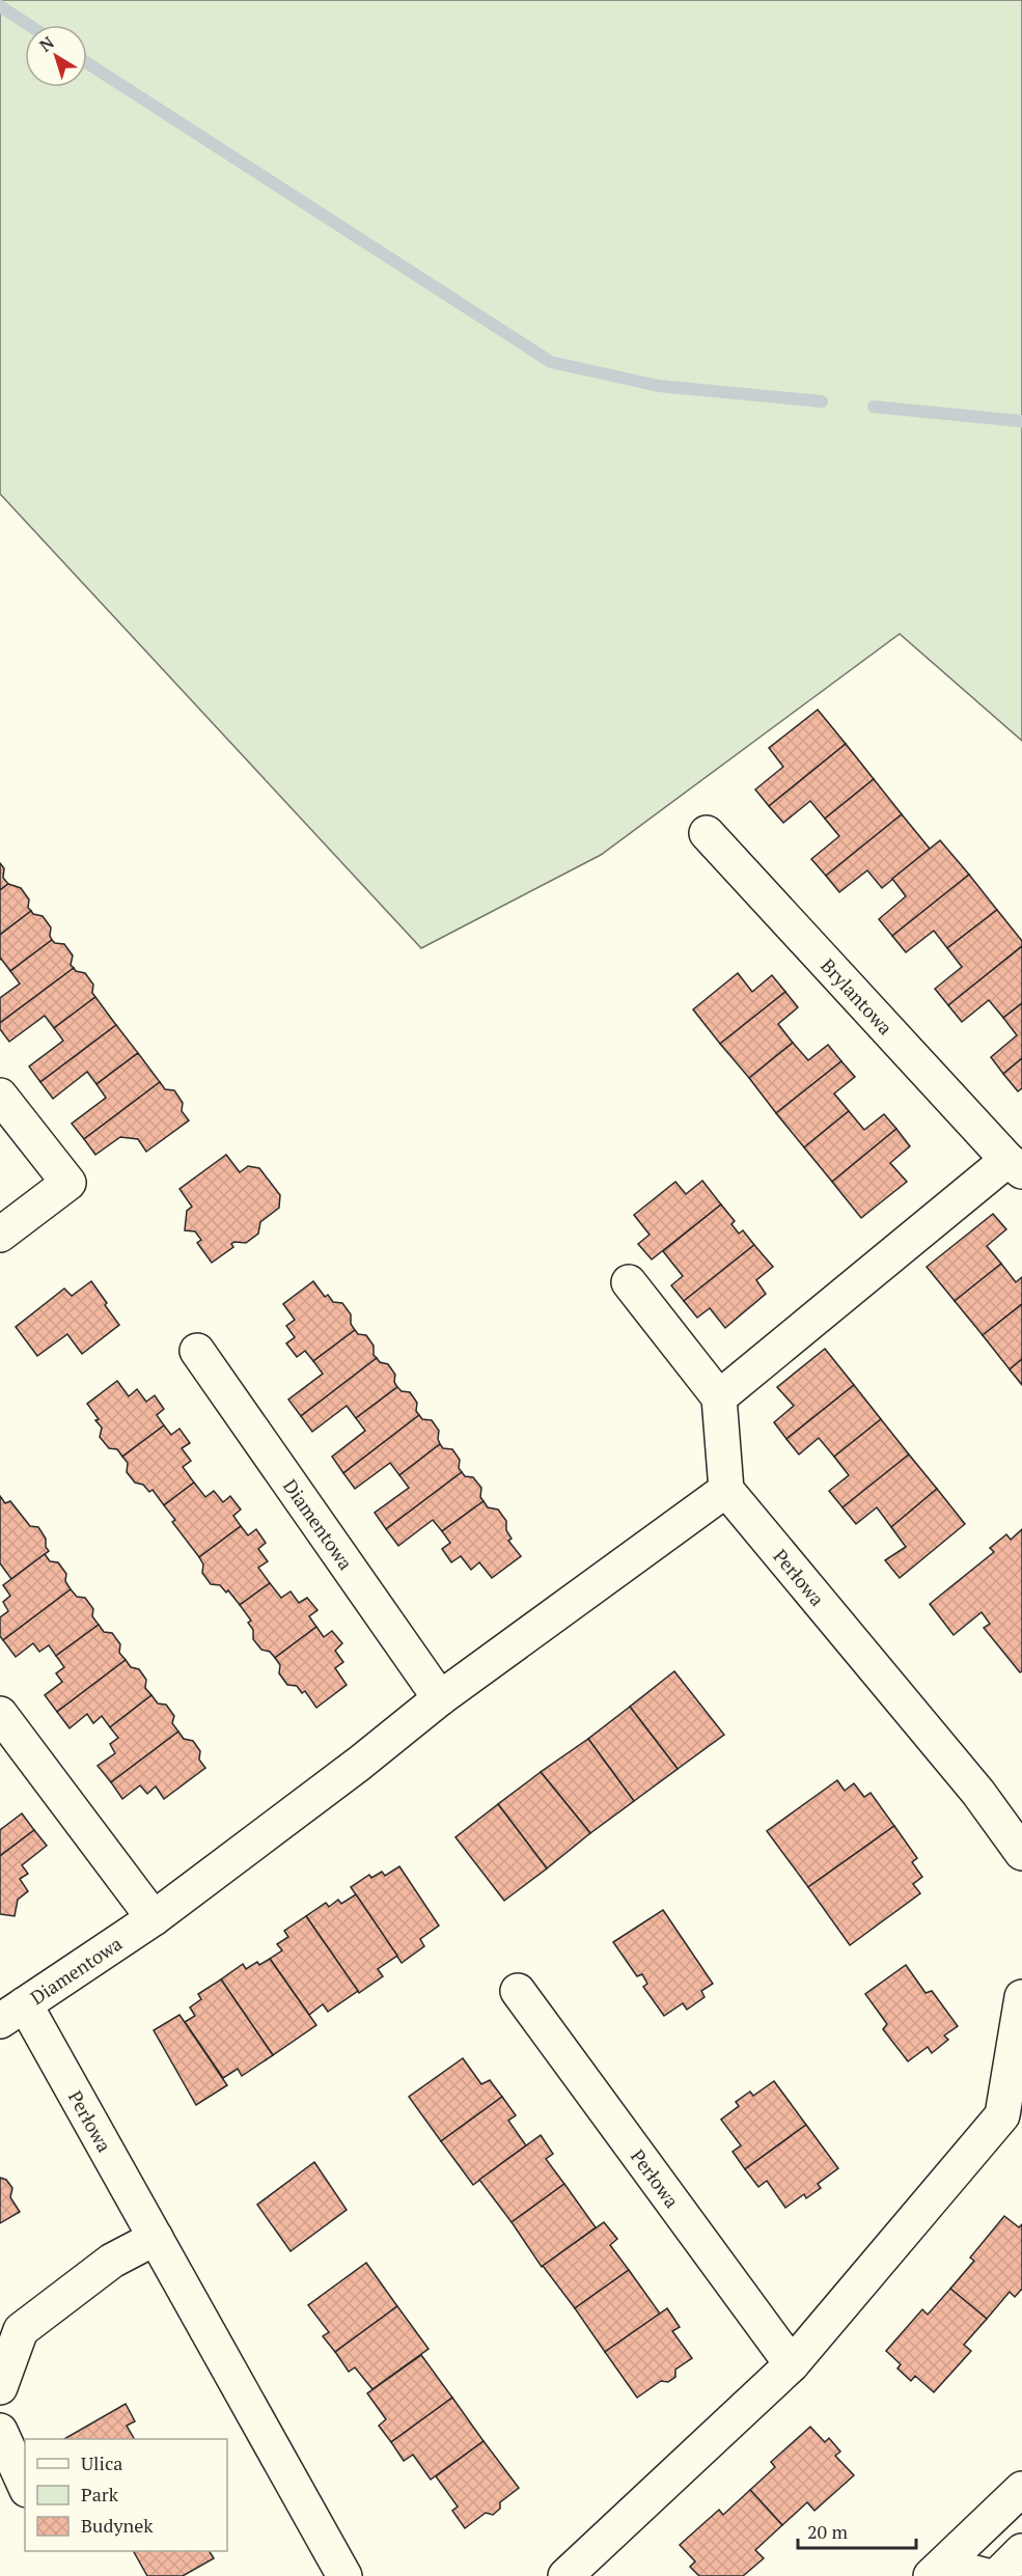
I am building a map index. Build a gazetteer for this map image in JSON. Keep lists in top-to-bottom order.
{
  "streets": {
    "street": ["Brylantowa", "Diamentowa", "Perłowa"]
  },
  "crossings": [
    ["Diamentowa", "Perłowa"]
  ],
  "legend": ["Ulica", "Park", "Budynek"],
  "scale_bar": "20 m",
  "north": "top left"
}
